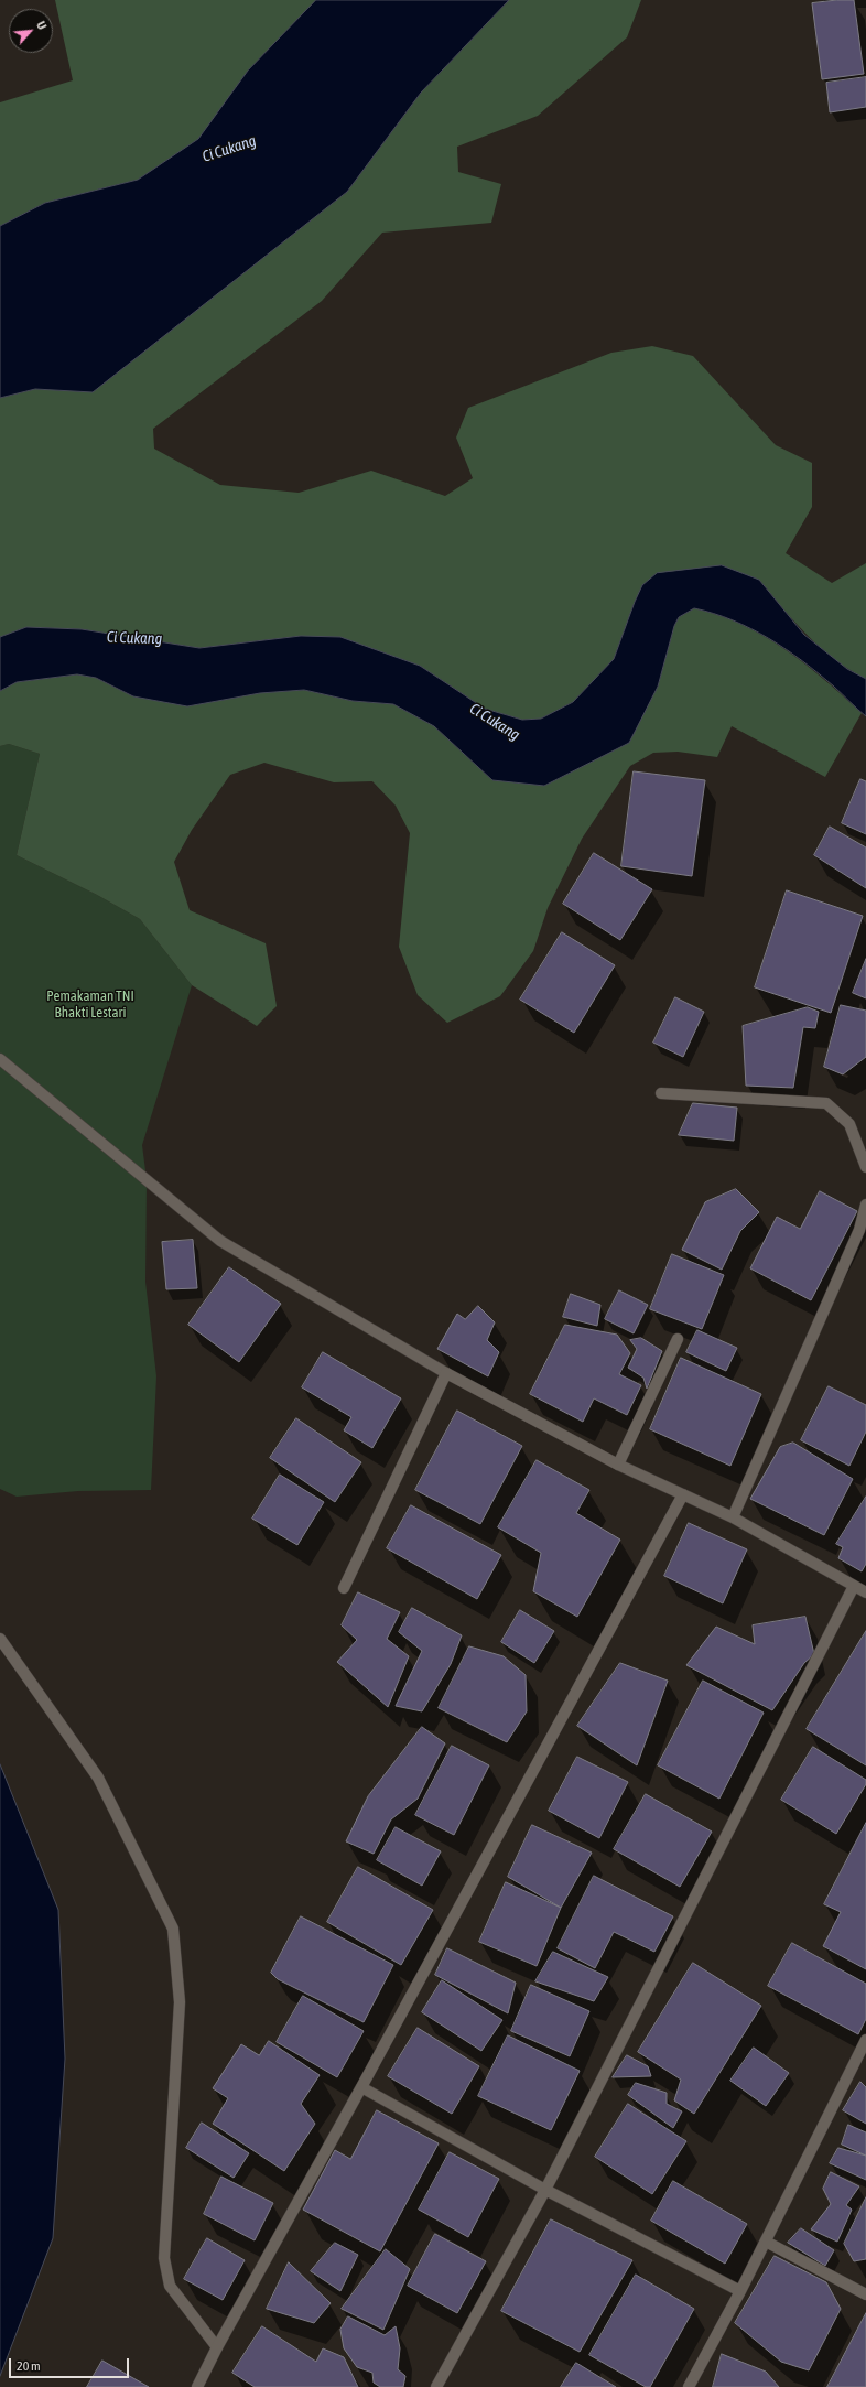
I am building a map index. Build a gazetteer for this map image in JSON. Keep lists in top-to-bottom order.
{
  "water": ["Ci Cukang"],
  "parks": ["Pemakaman TNI Bhakti Lestari"],
  "scale_bar": "20 m",
  "north": "top right"
}
